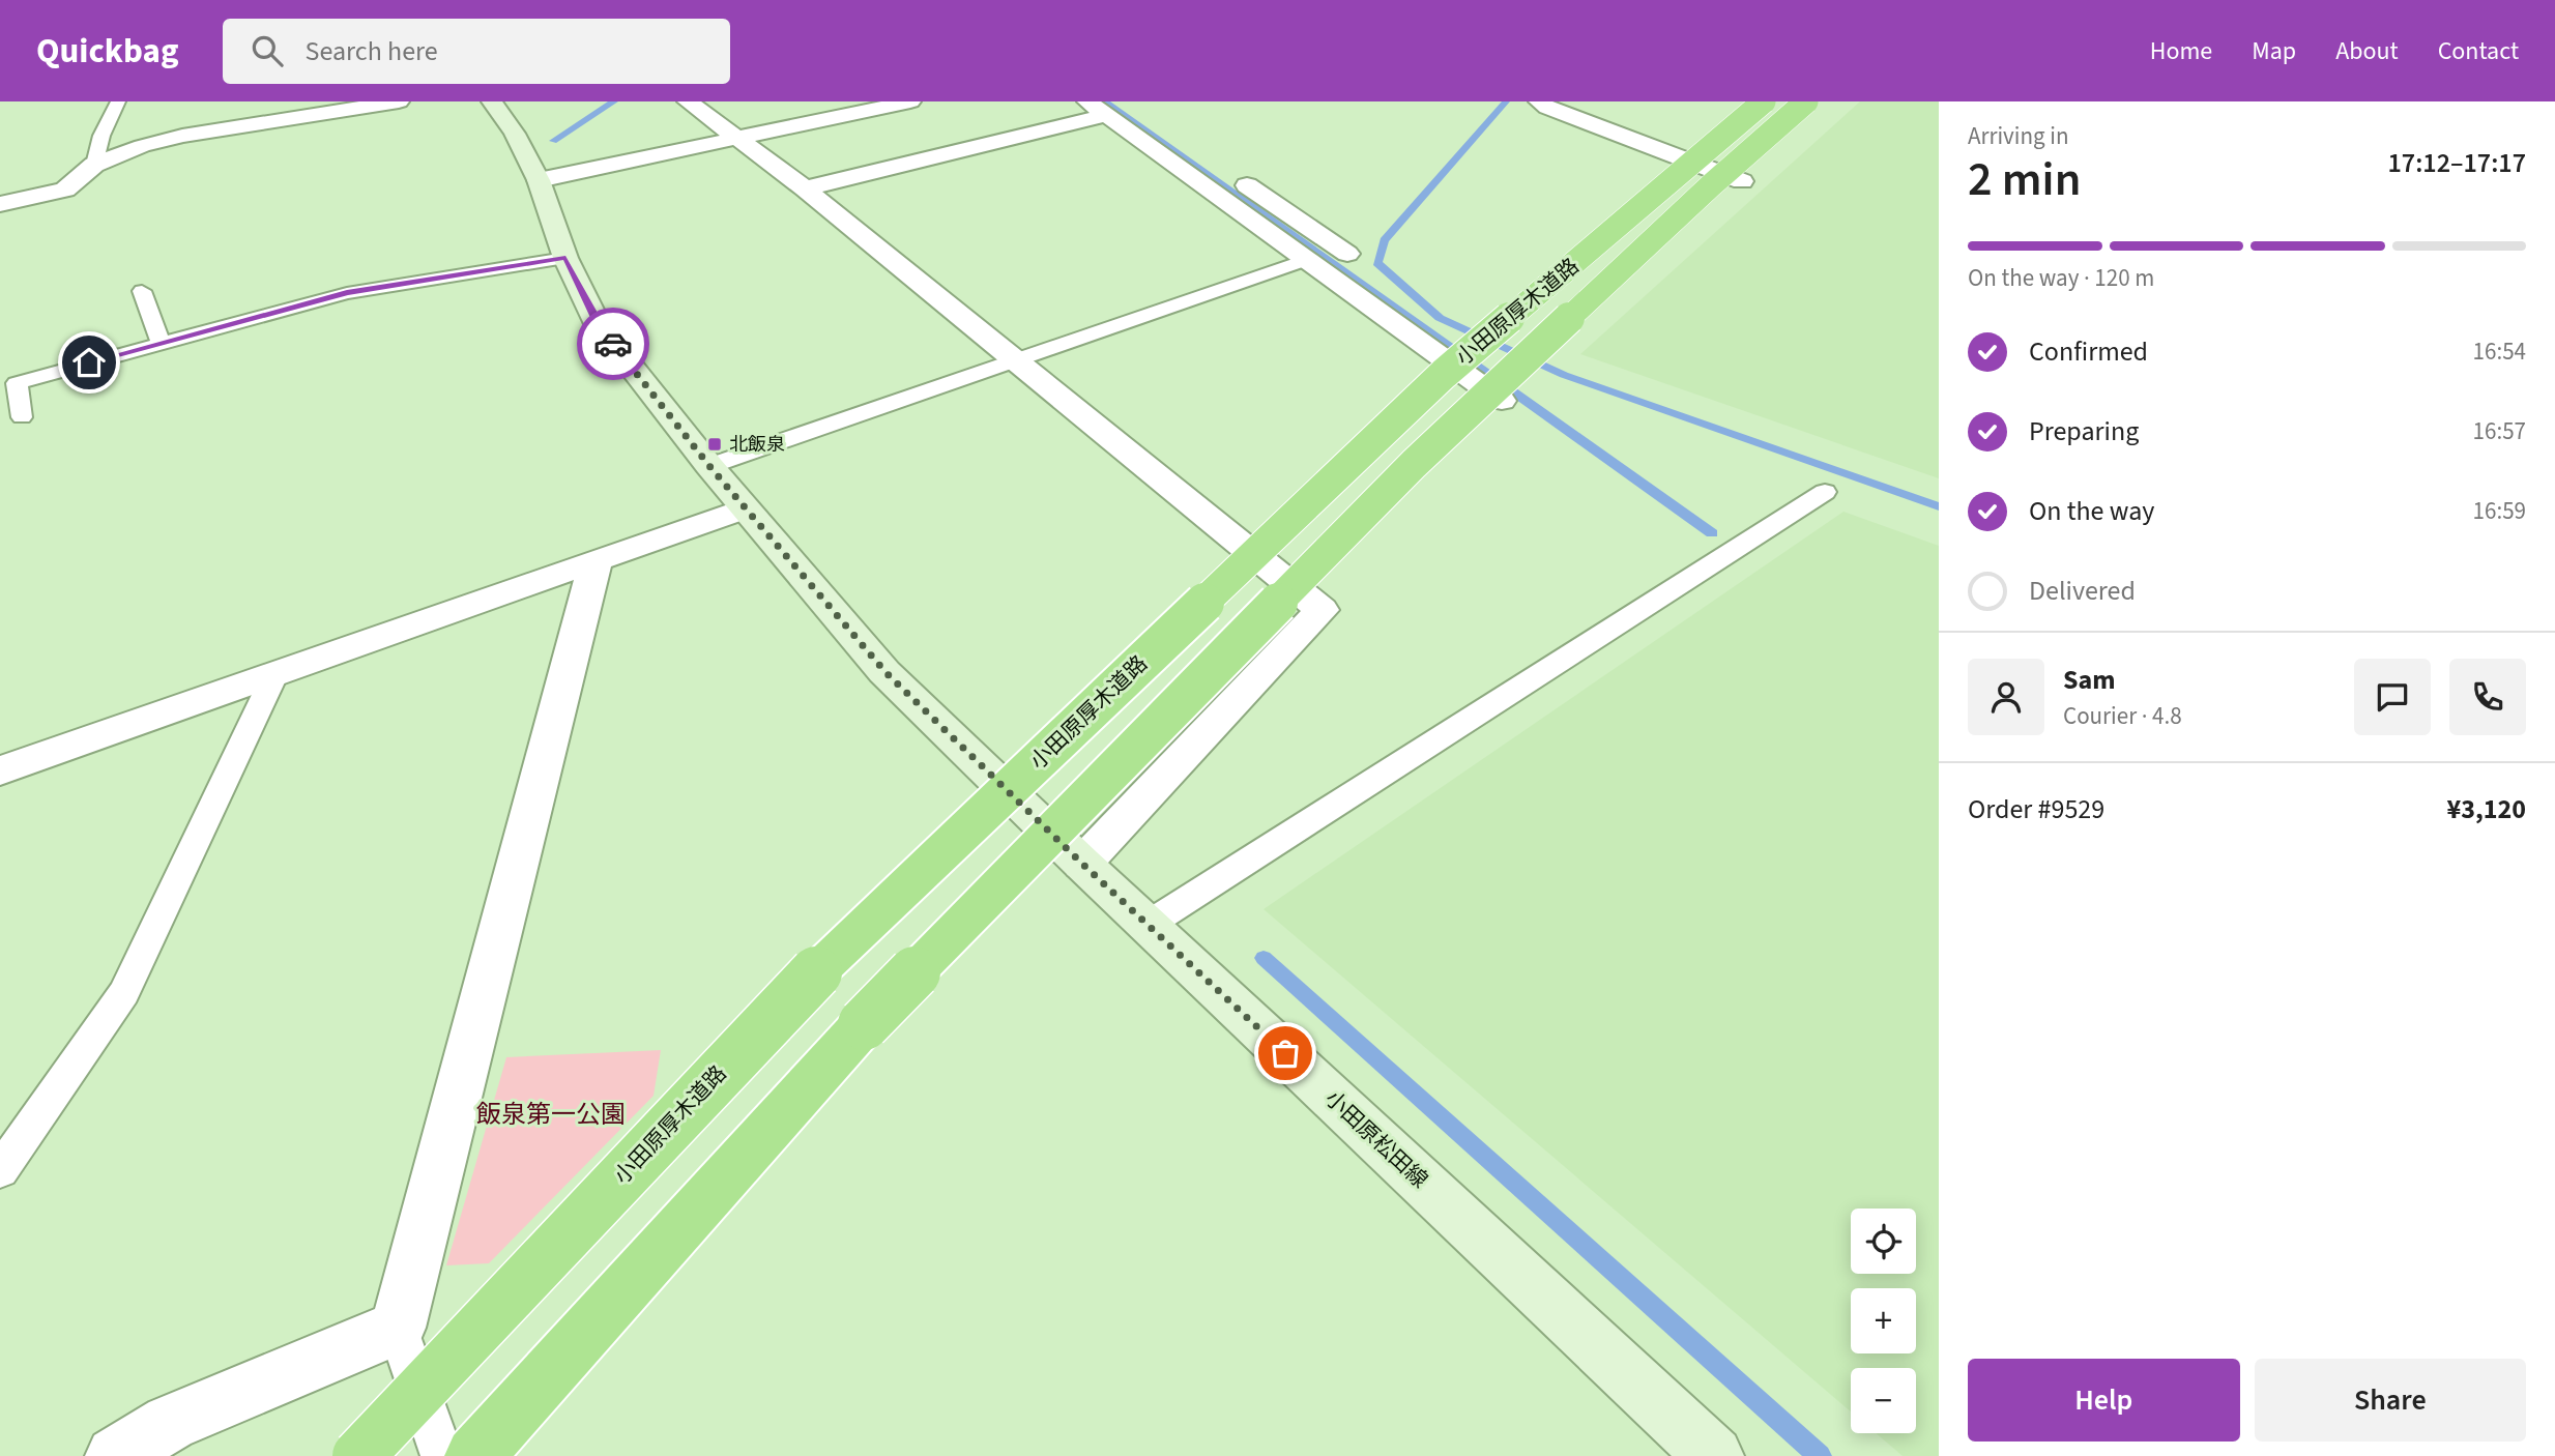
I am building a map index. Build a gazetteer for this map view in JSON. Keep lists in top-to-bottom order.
{
  "streets": {
    "highway": ["小田原厚木道路"],
    "main road": ["小田原松田線"]
  },
  "parks": ["飯泉第一公園"],
  "places": {
    "transit": ["北飯泉"]
  },
  "page": {
    "header": "Quickbag",
    "search": "Search here",
    "nav": [
      "Home",
      "Map",
      "About",
      "Contact"
    ],
    "heading": ["2 min", "Arriving in", "17:12–17:17"],
    "panel": [
      "Sam",
      "Courier · 4.8",
      "Order #9529",
      "¥3,120"
    ],
    "bar": "On the way · 120 m",
    "list": [
      ["Confirmed", "16:54"],
      ["Preparing", "16:57"],
      ["On the way", "16:59"],
      "Delivered"
    ],
    "map_buttons": ["+", "−"],
    "buttons": ["Help", "Share"]
  }
}
